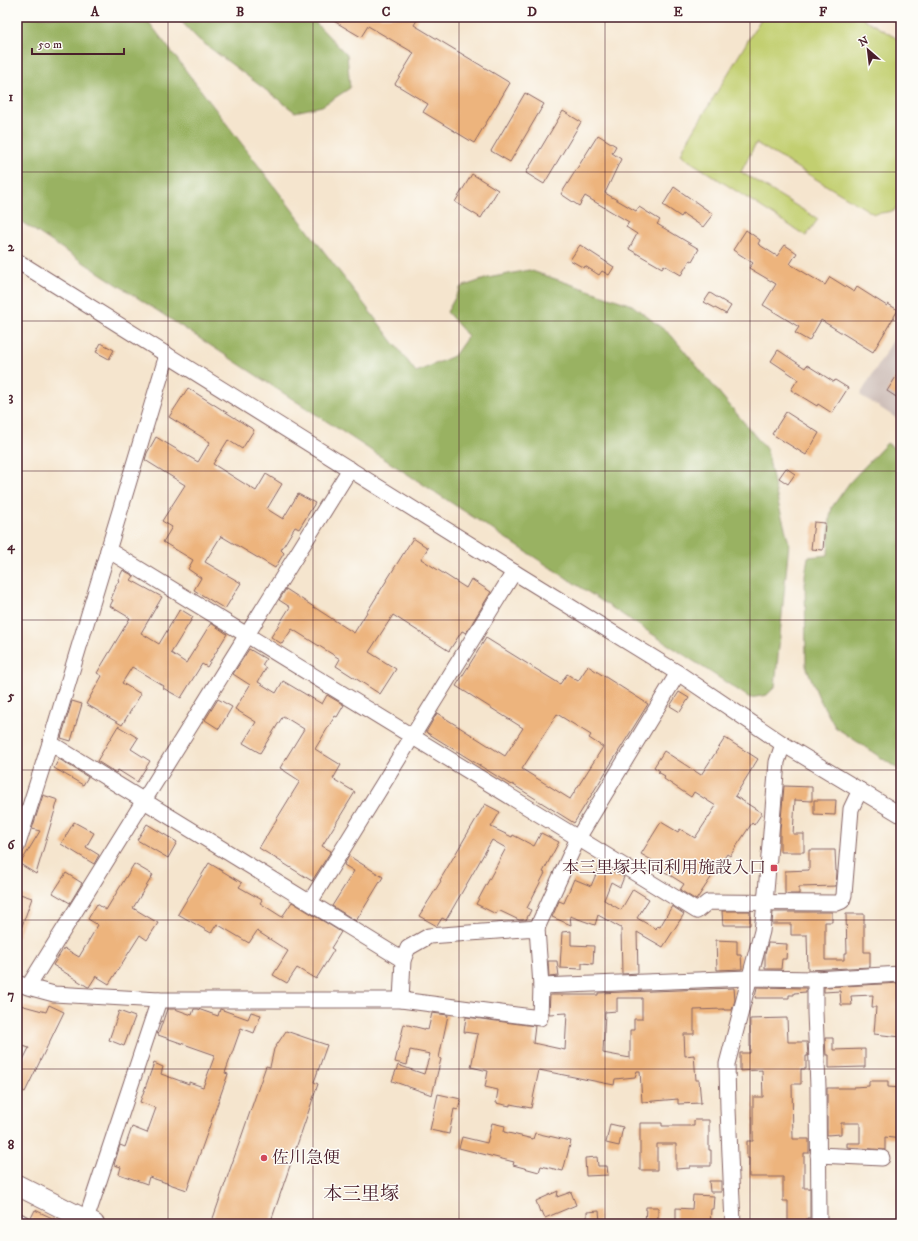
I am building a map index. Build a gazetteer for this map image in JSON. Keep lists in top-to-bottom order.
{
  "districts": ["本三里塚"],
  "places": {
    "transit": ["本三里塚共同利用施設入口"],
    "other": ["佐川急便"]
  },
  "scale_bar": "50 m",
  "north": "top left",
  "grid": {
    "columns": [
      "A",
      "B",
      "C",
      "D",
      "E",
      "F"
    ],
    "rows": [
      "1",
      "2",
      "3",
      "4",
      "5",
      "6",
      "7",
      "8"
    ]
  }
}
